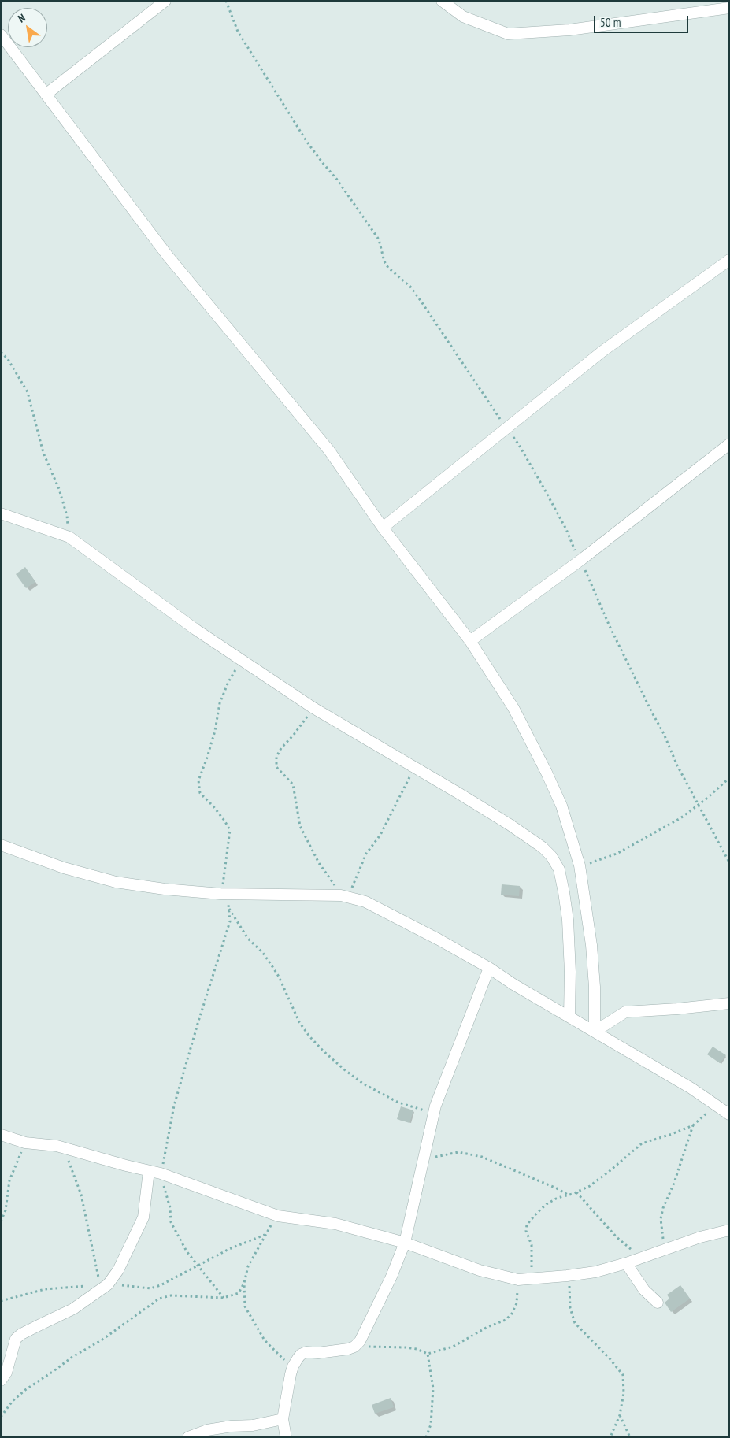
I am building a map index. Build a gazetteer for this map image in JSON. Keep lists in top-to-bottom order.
{
  "scale_bar": "50 m",
  "north": "top left"
}
